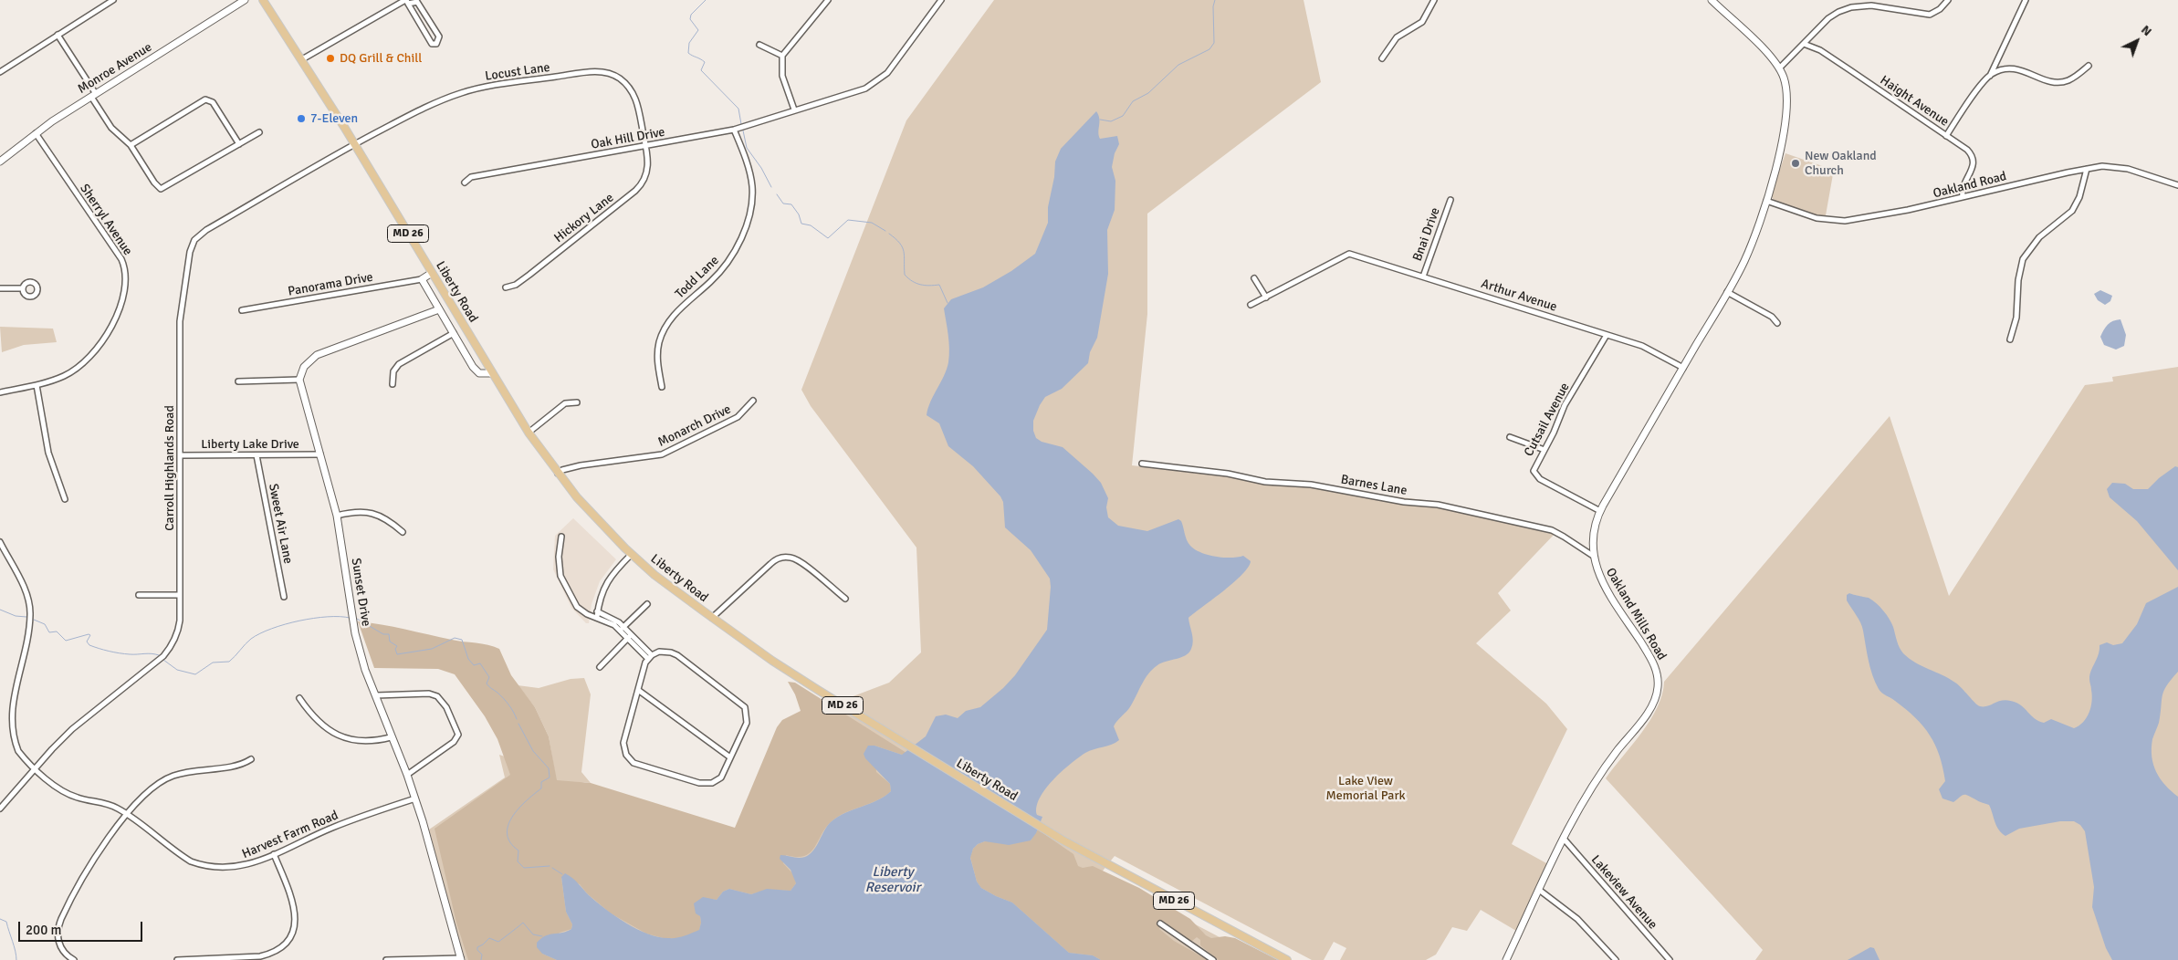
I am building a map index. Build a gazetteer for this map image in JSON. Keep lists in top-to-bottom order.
{
  "streets": {
    "main road": ["MD 26", "Liberty Road"],
    "street": [
      "Monroe Avenue",
      "Locust Lane",
      "Haight Avenue",
      "Oak Hill Drive",
      "Oakland Road",
      "Hickory Lane",
      "Sherryl Avenue",
      "Bnai Drive",
      "Todd Lane",
      "Panorama Drive",
      "Arthur Avenue",
      "Cutsail Avenue",
      "Monarch Drive",
      "Liberty Lake Drive",
      "Carroll Highlands Road",
      "Barnes Lane",
      "Sweet Air Lane",
      "Sunset Drive",
      "Oakland Mills Road",
      "Harvest Farm Road",
      "Lakeview Avenue"
    ]
  },
  "crossings": [
    ["Monroe Avenue", "Sherryl Avenue"],
    ["Locust Lane", "Oak Hill Drive"],
    ["Locust Lane", "Hickory Lane"],
    ["Locust Lane", "Liberty Road"],
    ["Locust Lane", "Carroll Highlands Road"],
    ["Haight Avenue", "Oakland Road"],
    ["Oak Hill Drive", "Hickory Lane"],
    ["Oak Hill Drive", "Todd Lane"],
    ["Oakland Road", "Oakland Mills Road"],
    ["Bnai Drive", "Arthur Avenue"],
    ["Liberty Road", "Monarch Drive"],
    ["Liberty Road", "Carroll Highlands Road"],
    ["Arthur Avenue", "Cutsail Avenue"],
    ["Arthur Avenue", "Oakland Mills Road"],
    ["Cutsail Avenue", "Oakland Mills Road"],
    ["Liberty Lake Drive", "Carroll Highlands Road"],
    ["Liberty Lake Drive", "Sweet Air Lane"],
    ["Liberty Lake Drive", "Sunset Drive"],
    ["Carroll Highlands Road", "Harvest Farm Road"],
    ["Barnes Lane", "Oakland Mills Road"],
    ["Sunset Drive", "Harvest Farm Road"],
    ["Oakland Mills Road", "Lakeview Avenue"]
  ],
  "water": ["Liberty Reservoir"],
  "parks": ["Lake View Memorial Park"],
  "places": ["DQ Grill & Chill", "7-Eleven", "New Oakland Church"],
  "scale_bar": "200 m",
  "north": "top right"
}
